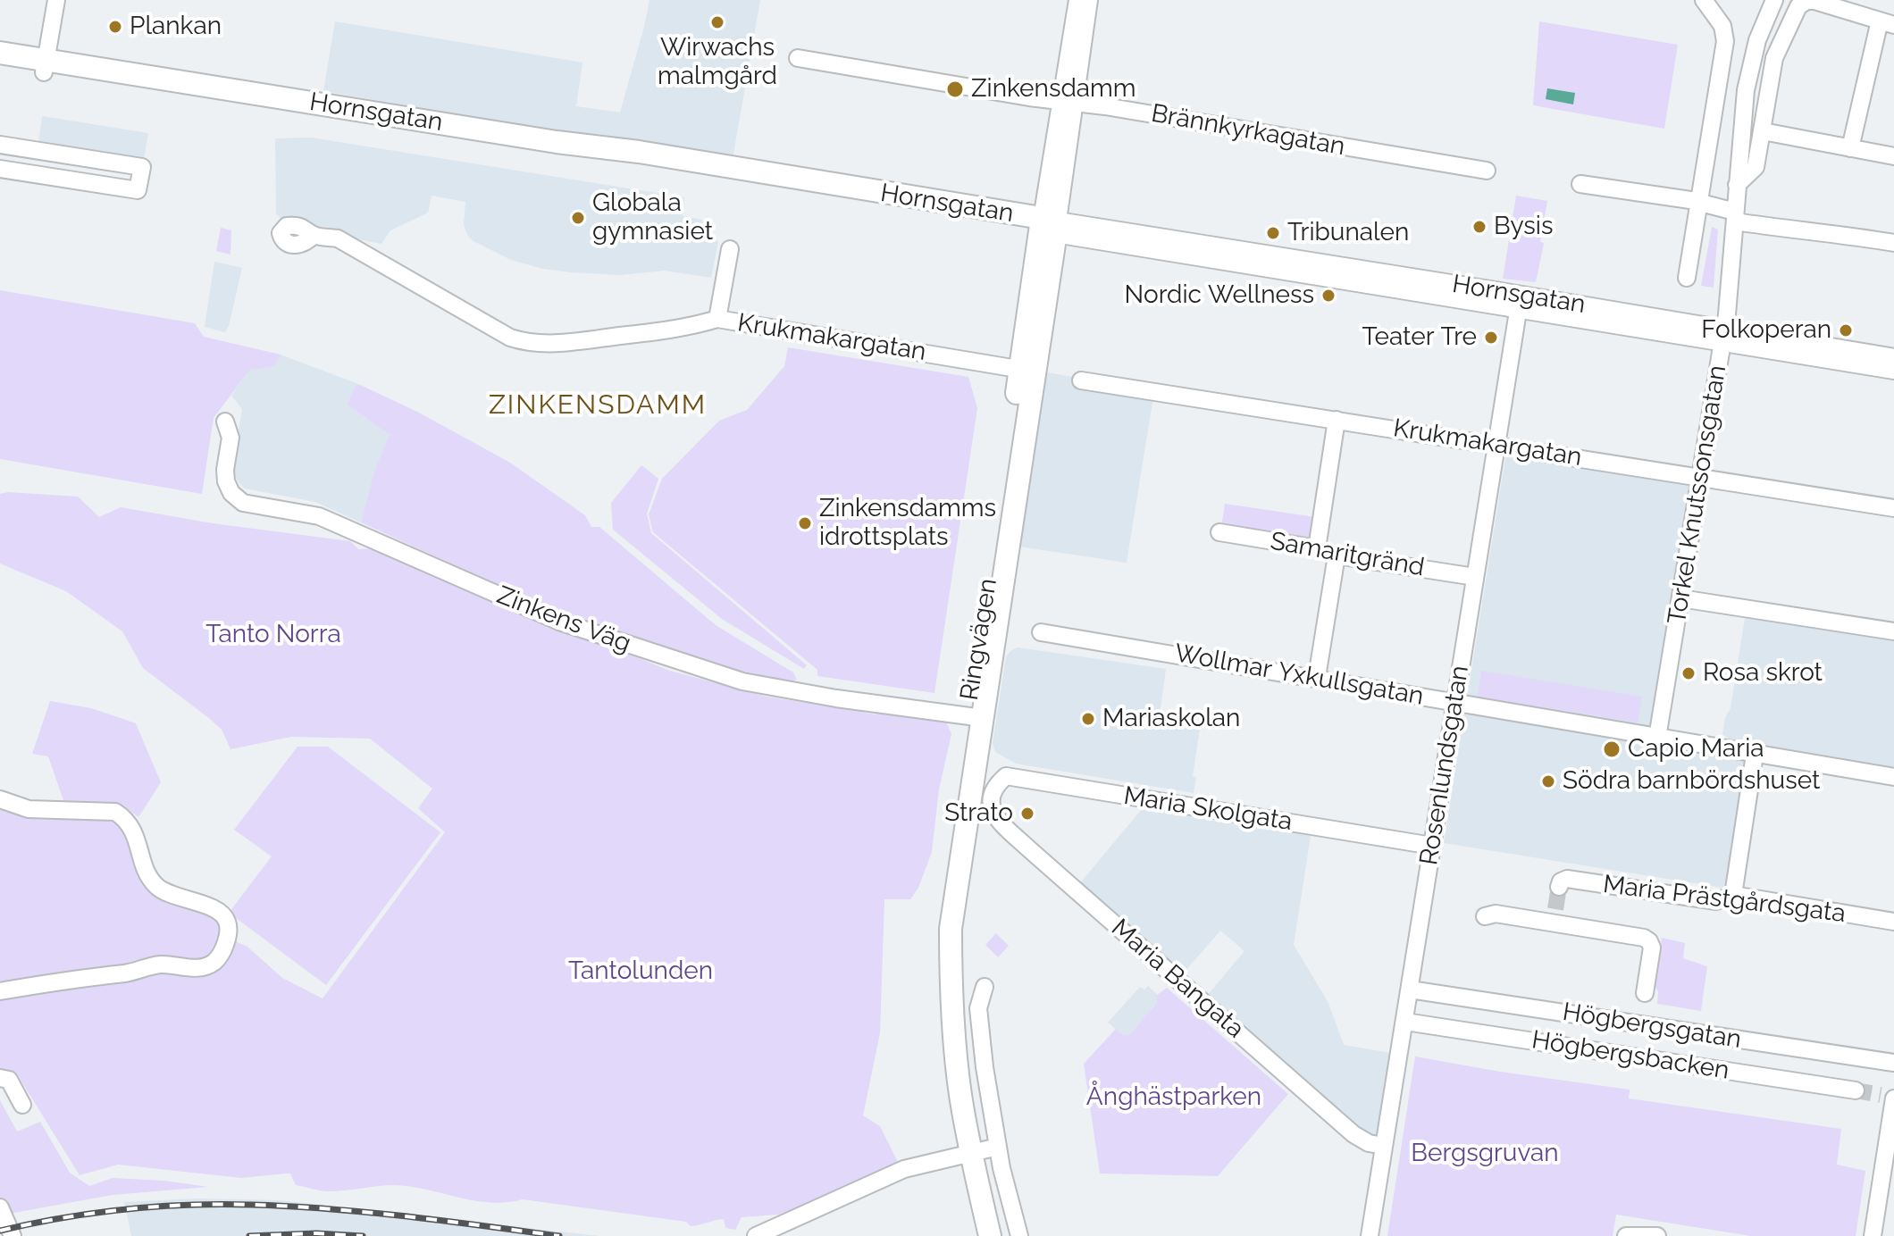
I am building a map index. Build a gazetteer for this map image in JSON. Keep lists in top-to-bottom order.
{
  "streets": {
    "main road": ["Hornsgatan", "Ringvägen"],
    "street": [
      "Brännkyrkagatan",
      "Krukmakargatan",
      "Torkel Knutssonsgatan",
      "Samaritgränd",
      "Zinkens Väg",
      "Wollmar Yxkullsgatan",
      "Rosenlundsgatan",
      "Maria Skolgata",
      "Maria Prästgårdsgata",
      "Maria Bangata",
      "Högbergsgatan",
      "Högbergsbacken"
    ]
  },
  "crossings": [
    ["Hornsgatan", "Torkel Knutssonsgatan"],
    ["Hornsgatan", "Ringvägen"],
    ["Hornsgatan", "Rosenlundsgatan"],
    ["Brännkyrkagatan", "Ringvägen"],
    ["Krukmakargatan", "Torkel Knutssonsgatan"],
    ["Krukmakargatan", "Ringvägen"],
    ["Krukmakargatan", "Rosenlundsgatan"],
    ["Torkel Knutssonsgatan", "Wollmar Yxkullsgatan"],
    ["Samaritgränd", "Rosenlundsgatan"],
    ["Zinkens Väg", "Ringvägen"],
    ["Wollmar Yxkullsgatan", "Rosenlundsgatan"],
    ["Rosenlundsgatan", "Maria Skolgata"],
    ["Rosenlundsgatan", "Maria Bangata"],
    ["Rosenlundsgatan", "Högbergsgatan"],
    ["Rosenlundsgatan", "Högbergsbacken"],
    ["Maria Skolgata", "Maria Bangata"]
  ],
  "districts": ["ZINKENSDAMM"],
  "parks": [
    "Tanto Norra",
    "Tantolunden",
    "Ånghästparken",
    "Bergsgruvan"
  ],
  "places": [
    "Wirwachs malmgård",
    "Plankan",
    "Zinkensdamm",
    "Globala gymnasiet",
    "Bysis",
    "Tribunalen",
    "Nordic Wellness",
    "Folkoperan",
    "Teater Tre",
    "Zinkensdamms idrottsplats",
    "Rosa skrot",
    "Mariaskolan",
    "Capio Maria",
    "Södra barnbördshuset",
    "Strato"
  ]
}
